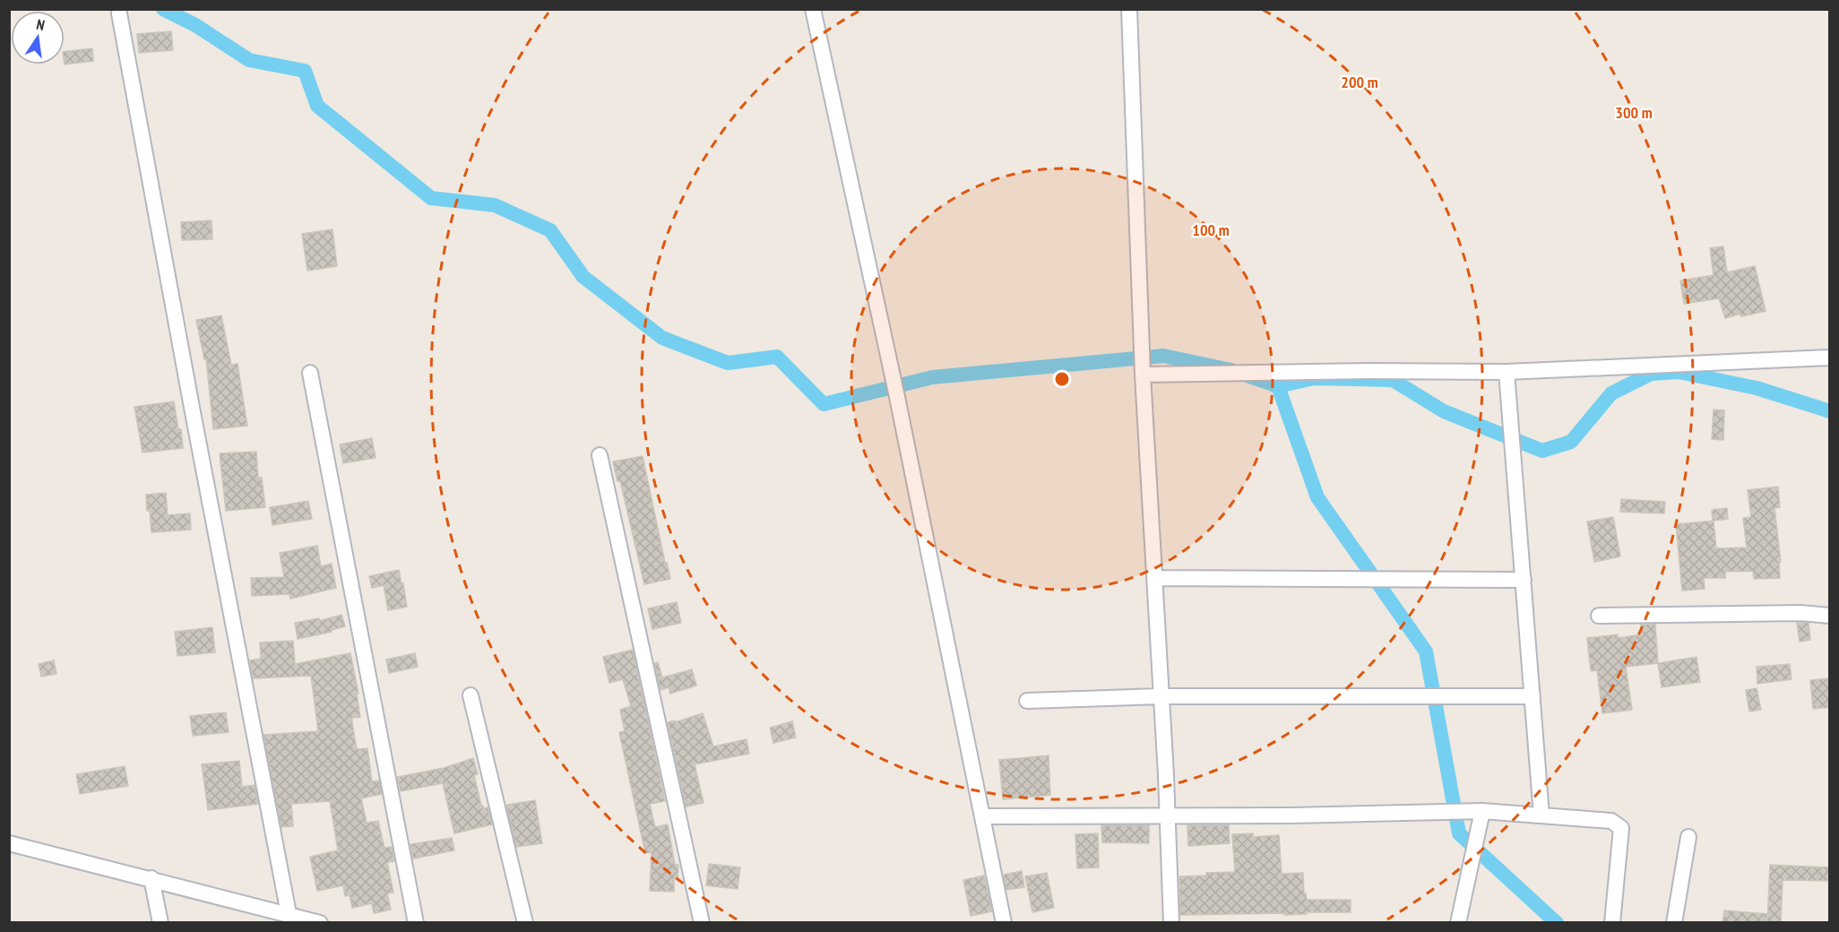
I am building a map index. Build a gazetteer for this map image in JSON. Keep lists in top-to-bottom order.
{
  "north": "top",
  "rings": ["200 m", "300 m", "100 m"]
}
